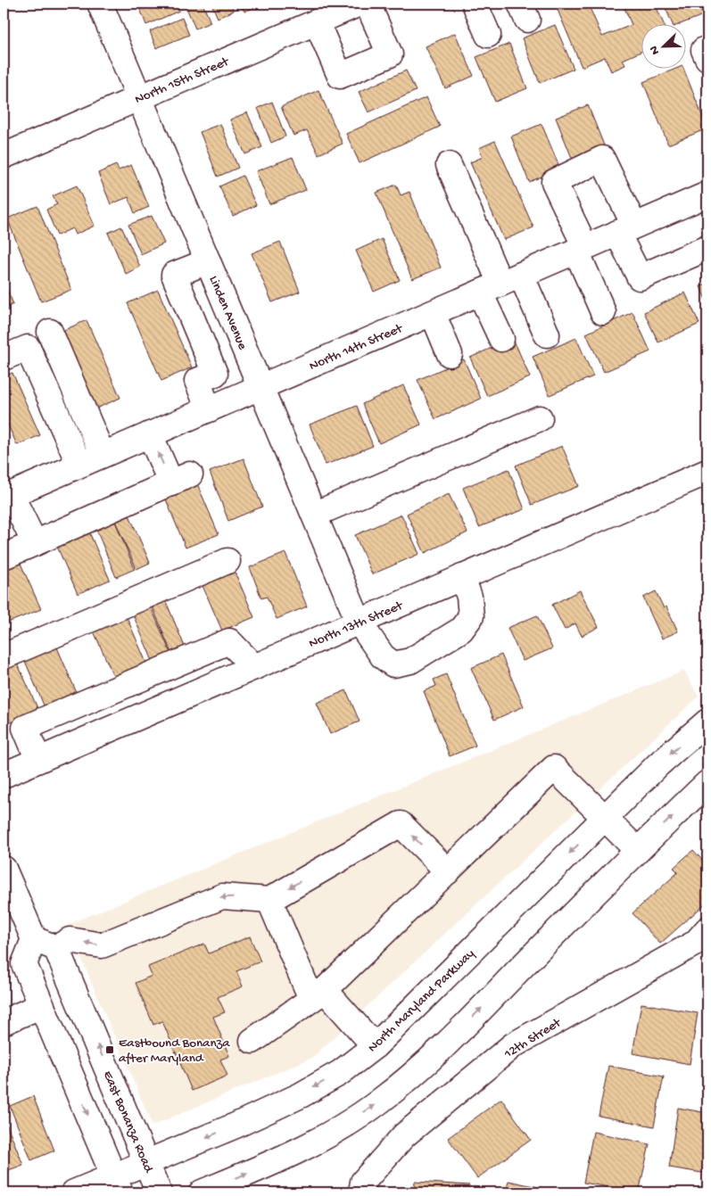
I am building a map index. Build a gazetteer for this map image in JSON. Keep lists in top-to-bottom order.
{
  "streets": {
    "street": [
      "North 15th Street",
      "Linden Avenue",
      "North 14th Street",
      "North 13th Street",
      "North Maryland Parkway",
      "12th Street",
      "East Bonanza Road"
    ]
  },
  "crossings": [
    ["North 15th Street", "Linden Avenue"],
    ["Linden Avenue", "North 14th Street"],
    ["Linden Avenue", "North 13th Street"],
    ["North Maryland Parkway", "East Bonanza Road"]
  ],
  "places": {
    "transit": ["Eastbound Bonanza after Maryland"]
  },
  "north": "bottom left"
}
